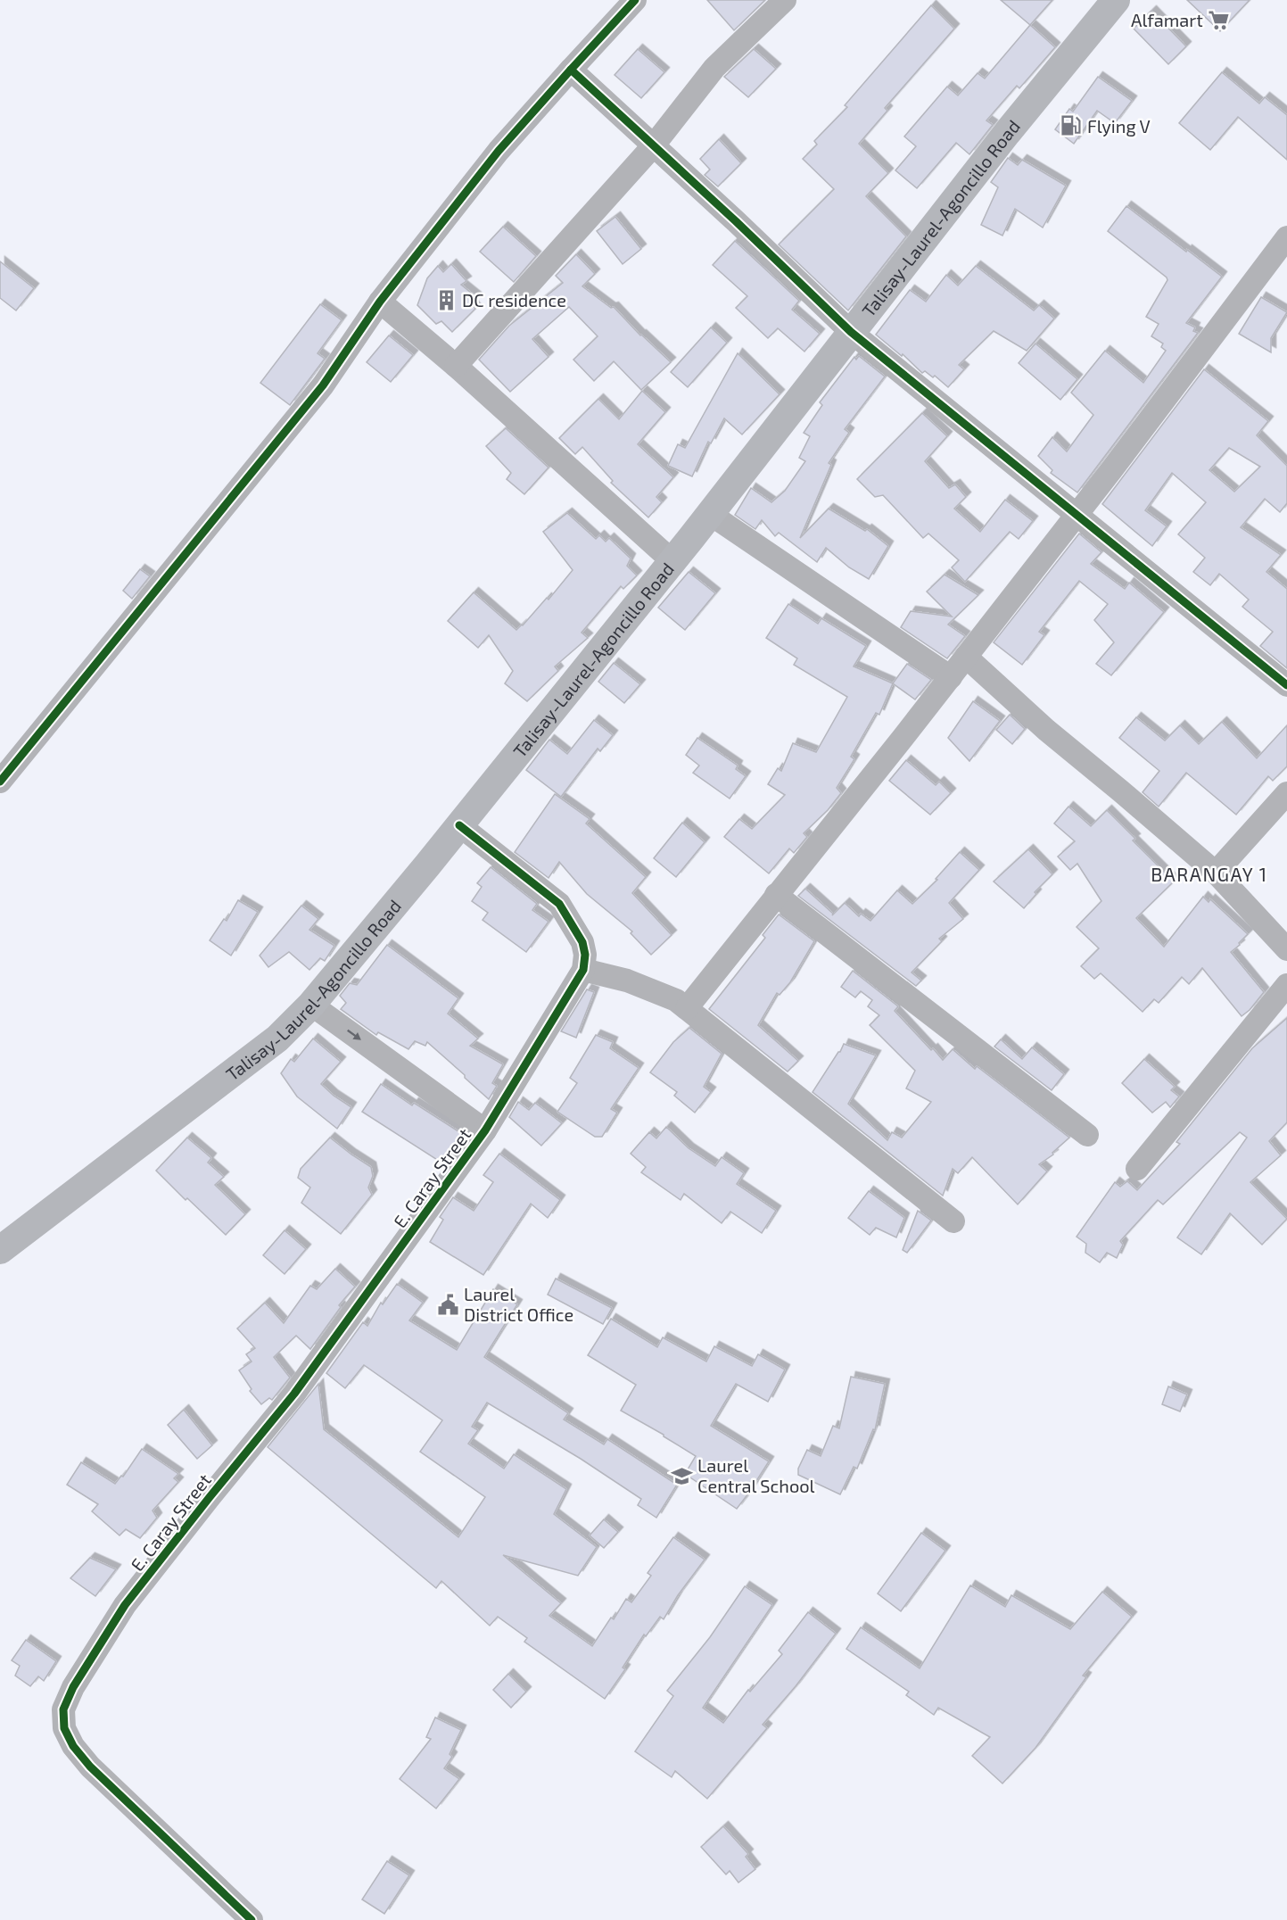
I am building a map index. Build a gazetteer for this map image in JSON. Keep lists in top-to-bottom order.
{
  "streets": {
    "main road": ["Talisay-Laurel-Agoncillo Road"],
    "street": ["E. Caray Street"]
  },
  "districts": ["BARANGAY 1"],
  "places": {
    "supermarket": ["Alfamart"],
    "fuel station": ["Flying V"],
    "building": ["DC residence"],
    "public building": ["Laurel District Office"],
    "school or university": ["Laurel Central School"]
  }
}
